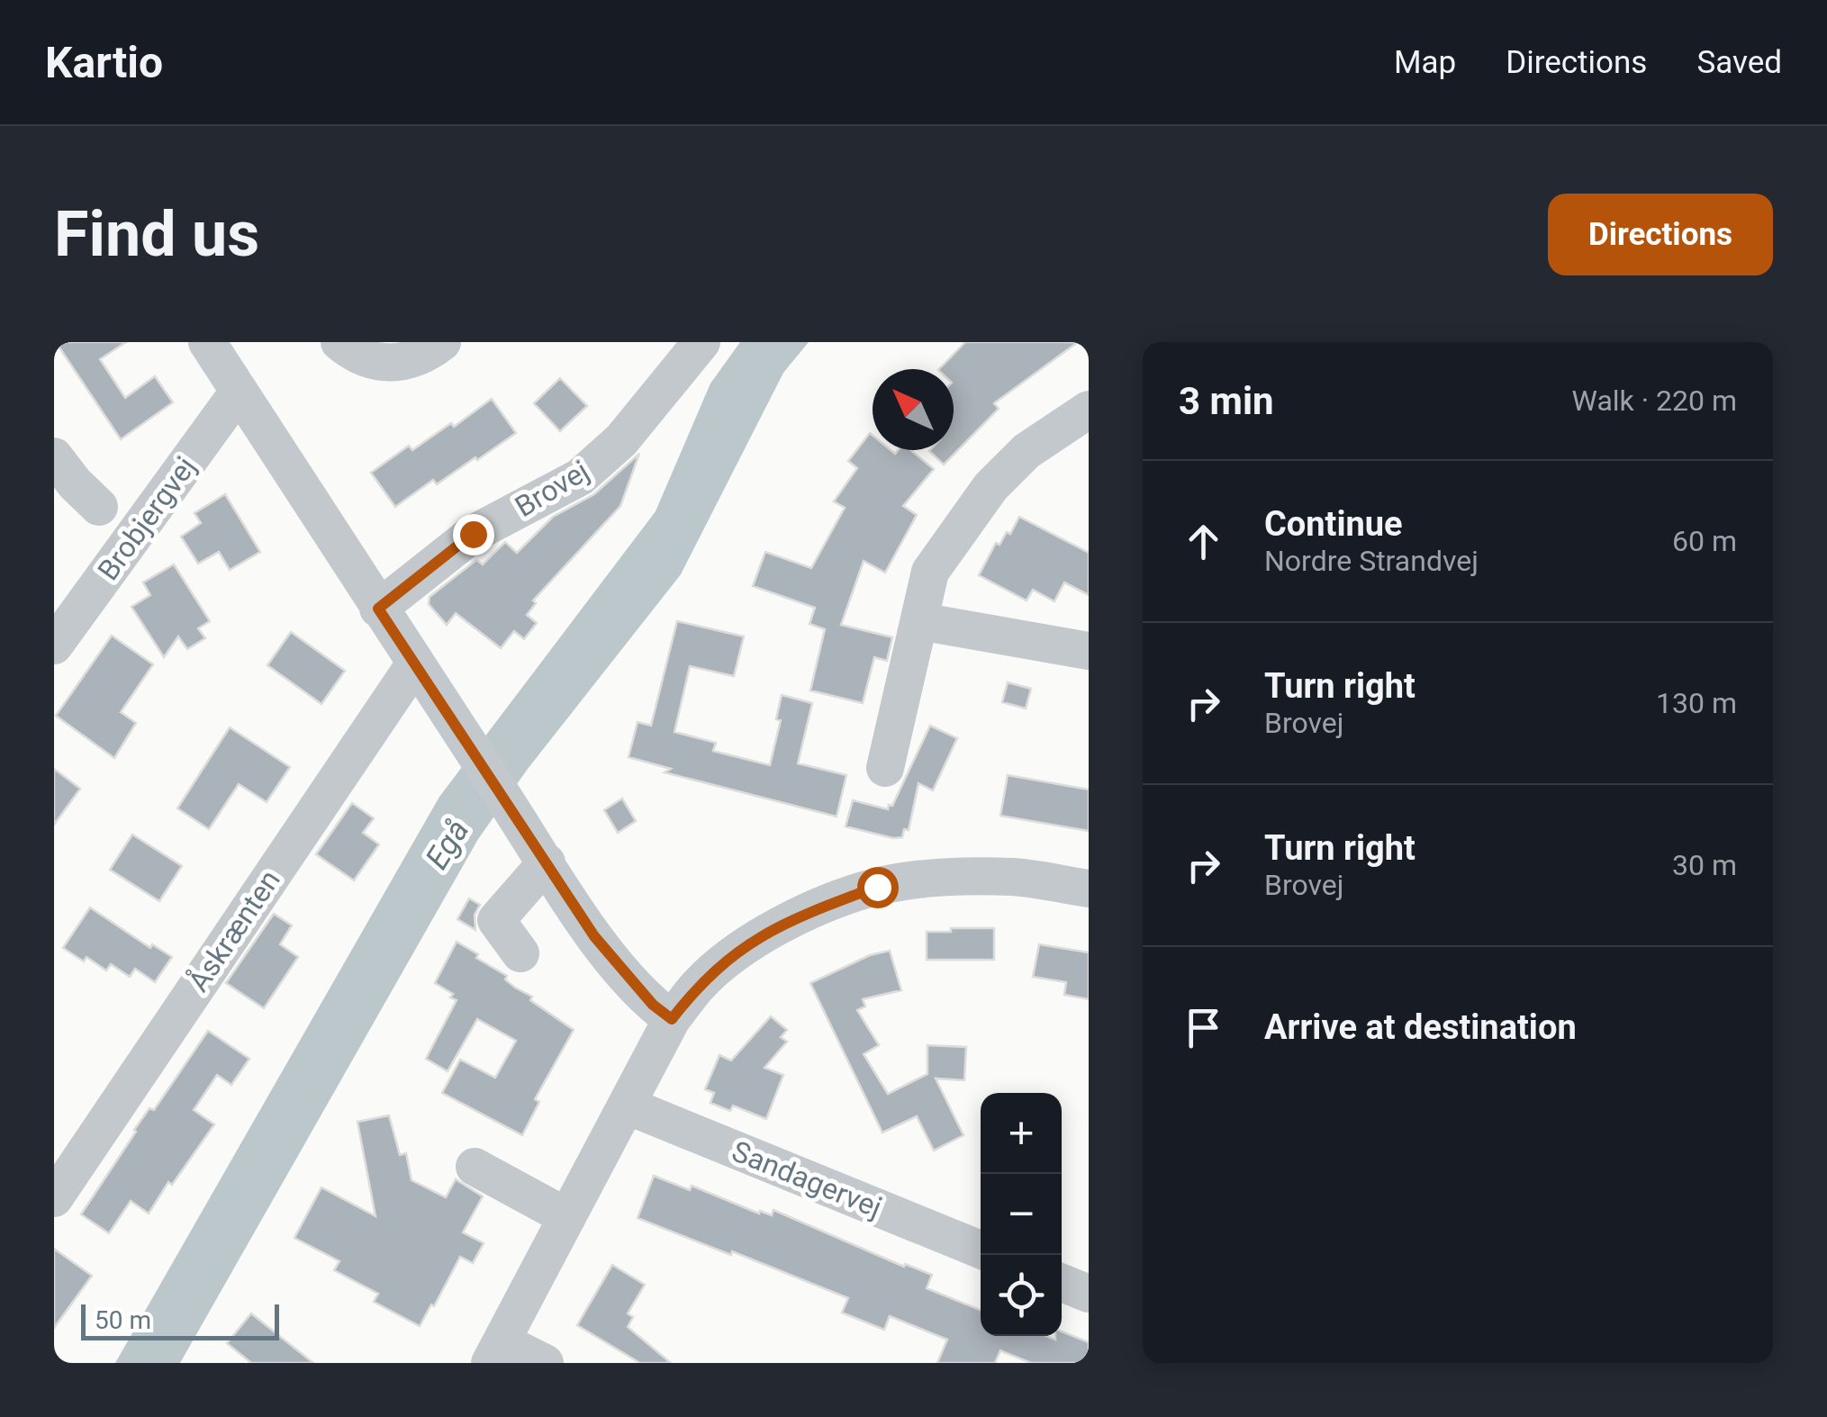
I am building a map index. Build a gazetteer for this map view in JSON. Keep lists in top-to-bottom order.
{
  "streets": {
    "street": [
      "Brovej",
      "Brobjergvej",
      "Åskrænten",
      "Sandagervej"
    ]
  },
  "water": ["Egå"],
  "scale_bar": "50 m",
  "north": "top left",
  "page": {
    "header": "Kartio",
    "nav": ["Map", "Directions", "Saved"],
    "buttons": "Directions",
    "title": "Find us",
    "heading": ["3 min", "Walk · 220 m"],
    "list": [
      ["Continue", "Nordre Strandvej", "60 m"],
      ["Turn right", "Brovej", "130 m"],
      ["Turn right", "Brovej", "30 m"],
      "Arrive at destination"
    ],
    "map_buttons": ["+", "−"],
    "scale": "50 m"
  }
}
